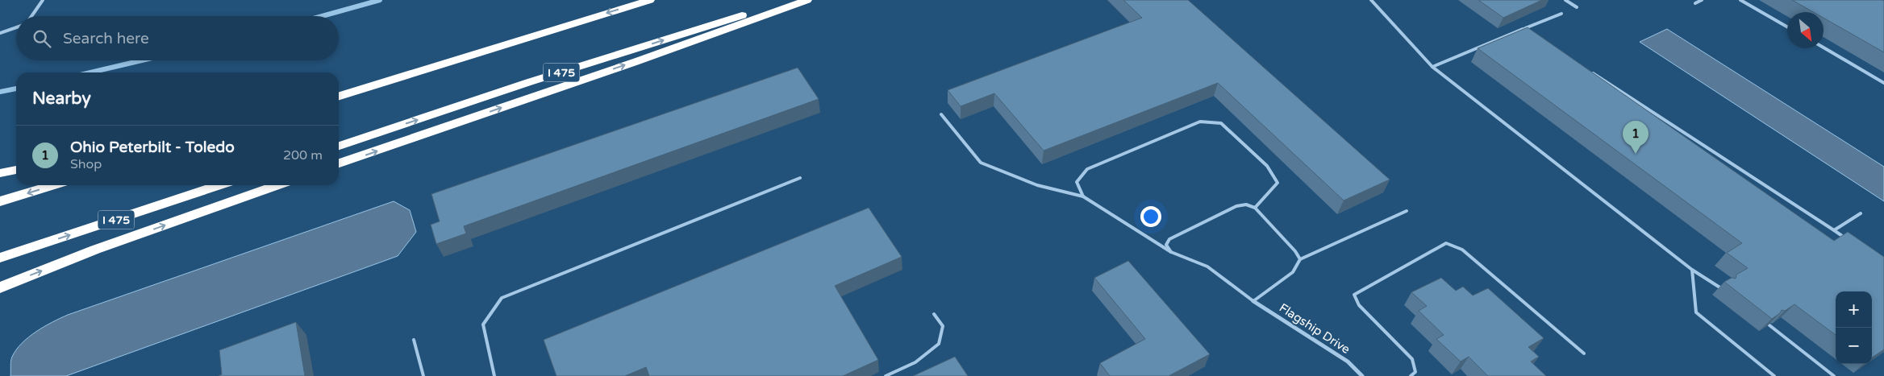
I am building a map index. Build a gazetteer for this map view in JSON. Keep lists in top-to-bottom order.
{
  "streets": {
    "highway": ["I 475"],
    "street": ["Flagship Drive"]
  },
  "north": "bottom right",
  "page": {
    "search": "Search here",
    "heading": "Nearby",
    "pins": "1",
    "list": [
      {
        "mark": "1",
        "name": "Ohio Peterbilt - Toledo",
        "note": "Shop",
        "value": "200 m"
      }
    ],
    "map_buttons": ["+", "−"]
  }
}
